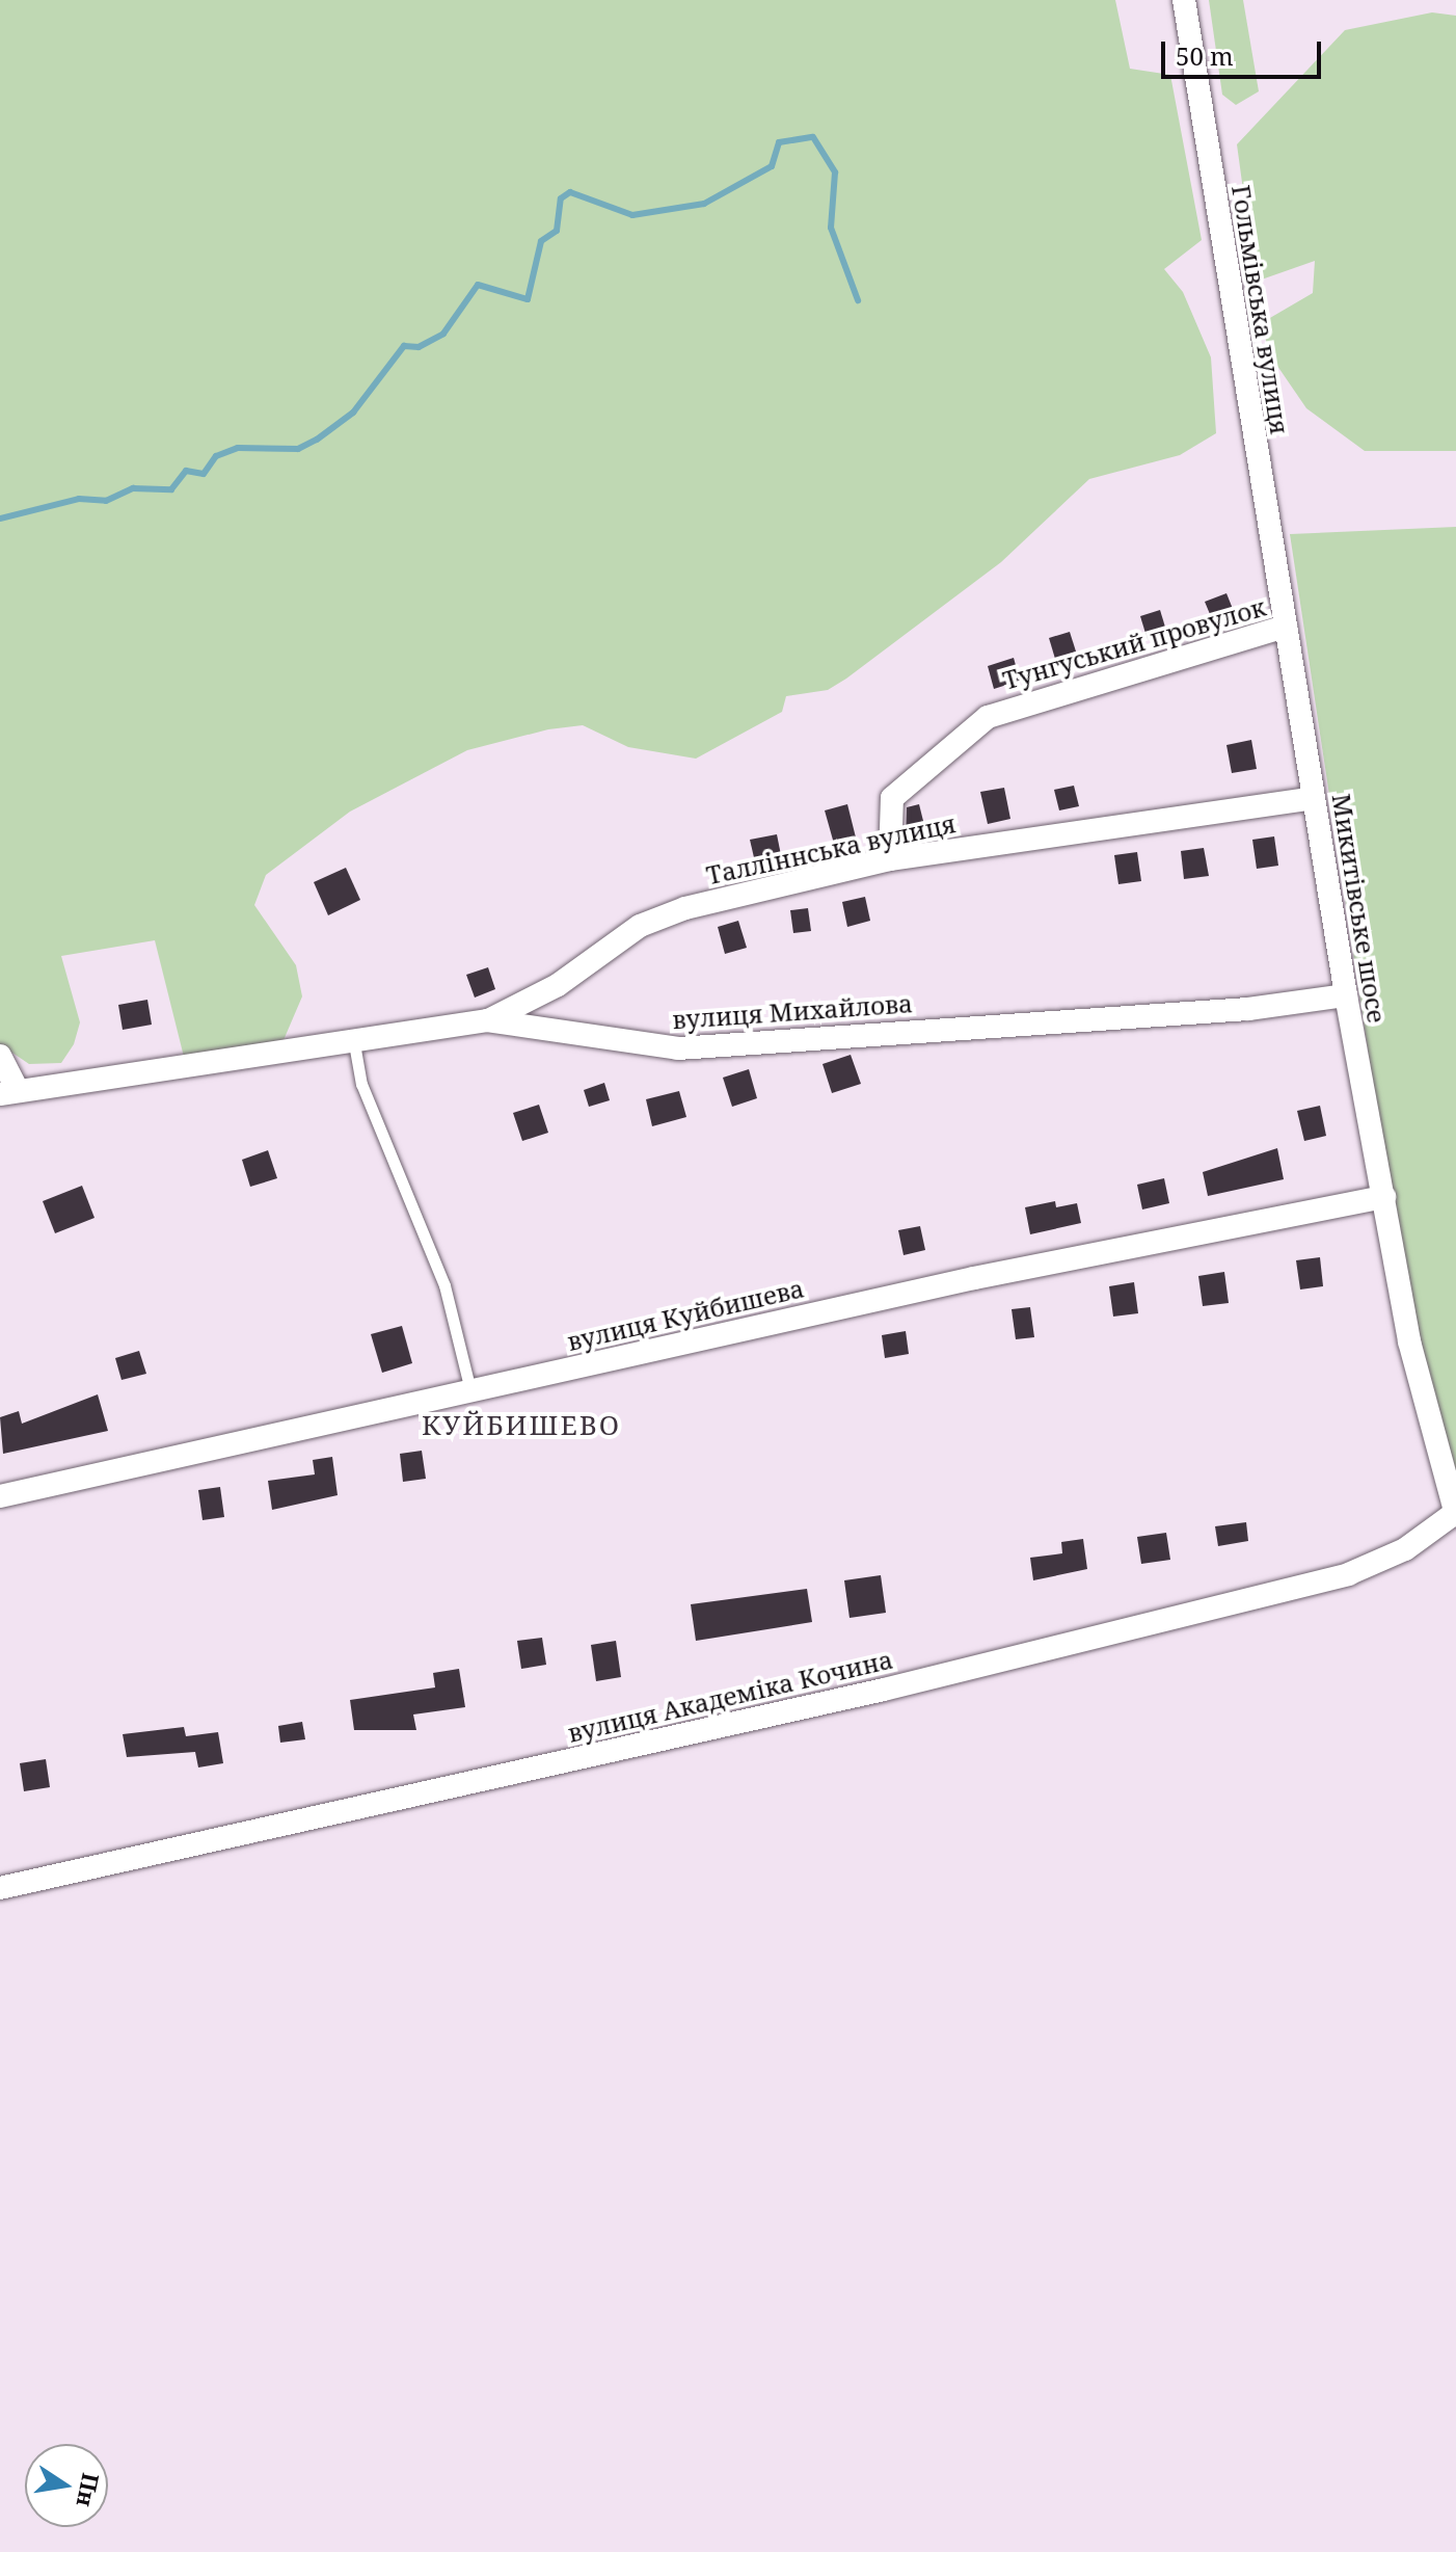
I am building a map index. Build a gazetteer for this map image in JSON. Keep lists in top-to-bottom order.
{
  "streets": {
    "street": [
      "Гольмівська вулиця",
      "Тунгуський провулок",
      "Талліннська вулиця",
      "Микитівське шосе",
      "вулиця Михайлова",
      "вулиця Куйбишева",
      "вулиця Академіка Кочина"
    ]
  },
  "crossings": [
    ["Гольмівська вулиця", "Тунгуський провулок"],
    ["Гольмівська вулиця", "Микитівське шосе"],
    ["Тунгуський провулок", "Талліннська вулиця"],
    ["Тунгуський провулок", "Микитівське шосе"],
    ["Талліннська вулиця", "Микитівське шосе"],
    ["Талліннська вулиця", "вулиця Михайлова"],
    ["Микитівське шосе", "вулиця Михайлова"],
    ["Микитівське шосе", "вулиця Куйбишева"],
    ["Микитівське шосе", "вулиця Академіка Кочина"]
  ],
  "districts": ["КУЙБИШЕВО"],
  "scale_bar": "50 m",
  "north": "right"
}
